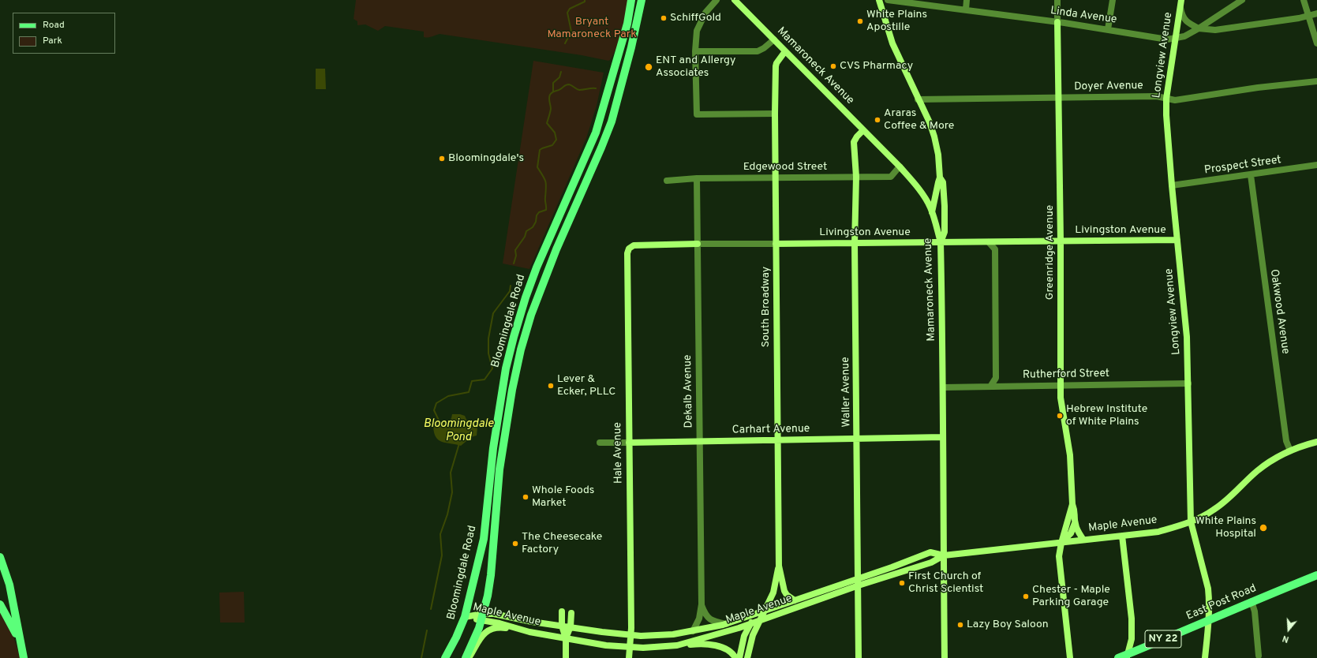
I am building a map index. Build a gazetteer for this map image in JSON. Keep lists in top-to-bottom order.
{
  "streets": {
    "main road": ["Bloomingdale Road", "East Post Road", "NY 22"],
    "street": [
      "Linda Avenue",
      "Longview Avenue",
      "Mamaroneck Avenue",
      "Doyer Avenue",
      "Prospect Street",
      "Edgewood Street",
      "Livingston Avenue",
      "Greenridge Avenue",
      "South Broadway",
      "Oakwood Avenue",
      "Rutherford Street",
      "Dekalb Avenue",
      "Waller Avenue",
      "Carhart Avenue",
      "Hale Avenue",
      "Maple Avenue"
    ]
  },
  "crossings": [
    ["Linda Avenue", "Longview Avenue"],
    ["Linda Avenue", "Greenridge Avenue"],
    ["Longview Avenue", "Doyer Avenue"],
    ["Longview Avenue", "Prospect Street"],
    ["Longview Avenue", "Livingston Avenue"],
    ["Longview Avenue", "Rutherford Street"],
    ["Longview Avenue", "Maple Avenue"],
    ["Longview Avenue", "East Post Road"],
    ["Mamaroneck Avenue", "Edgewood Street"],
    ["Mamaroneck Avenue", "Livingston Avenue"],
    ["Mamaroneck Avenue", "South Broadway"],
    ["Mamaroneck Avenue", "Rutherford Street"],
    ["Mamaroneck Avenue", "Waller Avenue"],
    ["Mamaroneck Avenue", "Carhart Avenue"],
    ["Mamaroneck Avenue", "Maple Avenue"],
    ["Doyer Avenue", "Greenridge Avenue"],
    ["Prospect Street", "Oakwood Avenue"],
    ["Edgewood Street", "South Broadway"],
    ["Edgewood Street", "Dekalb Avenue"],
    ["Edgewood Street", "Waller Avenue"],
    ["Livingston Avenue", "Greenridge Avenue"],
    ["Livingston Avenue", "South Broadway"],
    ["Livingston Avenue", "Dekalb Avenue"],
    ["Livingston Avenue", "Waller Avenue"],
    ["Livingston Avenue", "Hale Avenue"],
    ["Greenridge Avenue", "Rutherford Street"],
    ["Greenridge Avenue", "Maple Avenue"],
    ["South Broadway", "Carhart Avenue"],
    ["South Broadway", "Maple Avenue"],
    ["Oakwood Avenue", "Maple Avenue"],
    ["Bloomingdale Road", "Maple Avenue"],
    ["Dekalb Avenue", "Carhart Avenue"],
    ["Dekalb Avenue", "Maple Avenue"],
    ["Waller Avenue", "Carhart Avenue"],
    ["Waller Avenue", "Maple Avenue"],
    ["Carhart Avenue", "Hale Avenue"],
    ["Hale Avenue", "Maple Avenue"]
  ],
  "water": ["Bloomingdale Pond"],
  "parks": ["Bryant Mamaroneck Park"],
  "places": [
    "SchiffGold",
    "White Plains Apostille",
    "CVS Pharmacy",
    "ENT and Allergy Associates",
    "Araras Coffee & More",
    "Bloomingdale's",
    "Lever & Ecker, PLLC",
    "Hebrew Institute of White Plains",
    "Whole Foods Market",
    "White Plains Hospital",
    "The Cheesecake Factory",
    "First Church of Christ Scientist",
    "Chester - Maple Parking Garage",
    "Lazy Boy Saloon"
  ],
  "legend": ["Road", "Park"],
  "north": "bottom"
}
